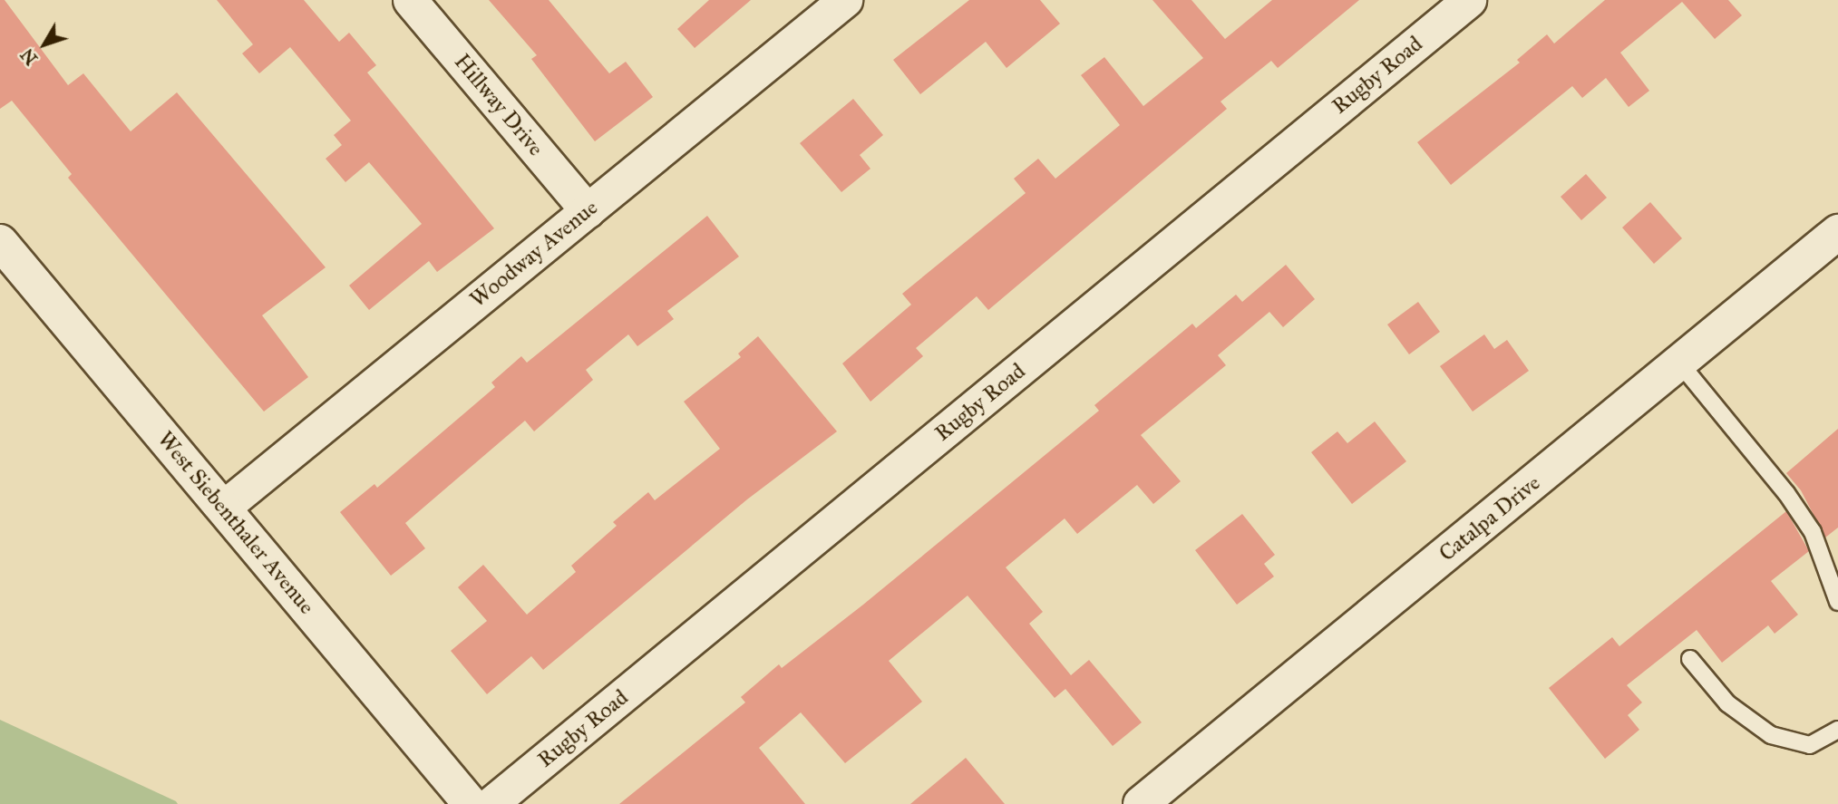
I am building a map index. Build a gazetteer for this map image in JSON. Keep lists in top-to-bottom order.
{
  "streets": {
    "street": [
      "Rugby Road",
      "Hillway Drive",
      "Woodway Avenue",
      "Catalpa Drive",
      "West Siebenthaler Avenue"
    ]
  },
  "crossings": [
    ["Hillway Drive", "Woodway Avenue"],
    ["Woodway Avenue", "West Siebenthaler Avenue"]
  ],
  "north": "bottom left"
}
